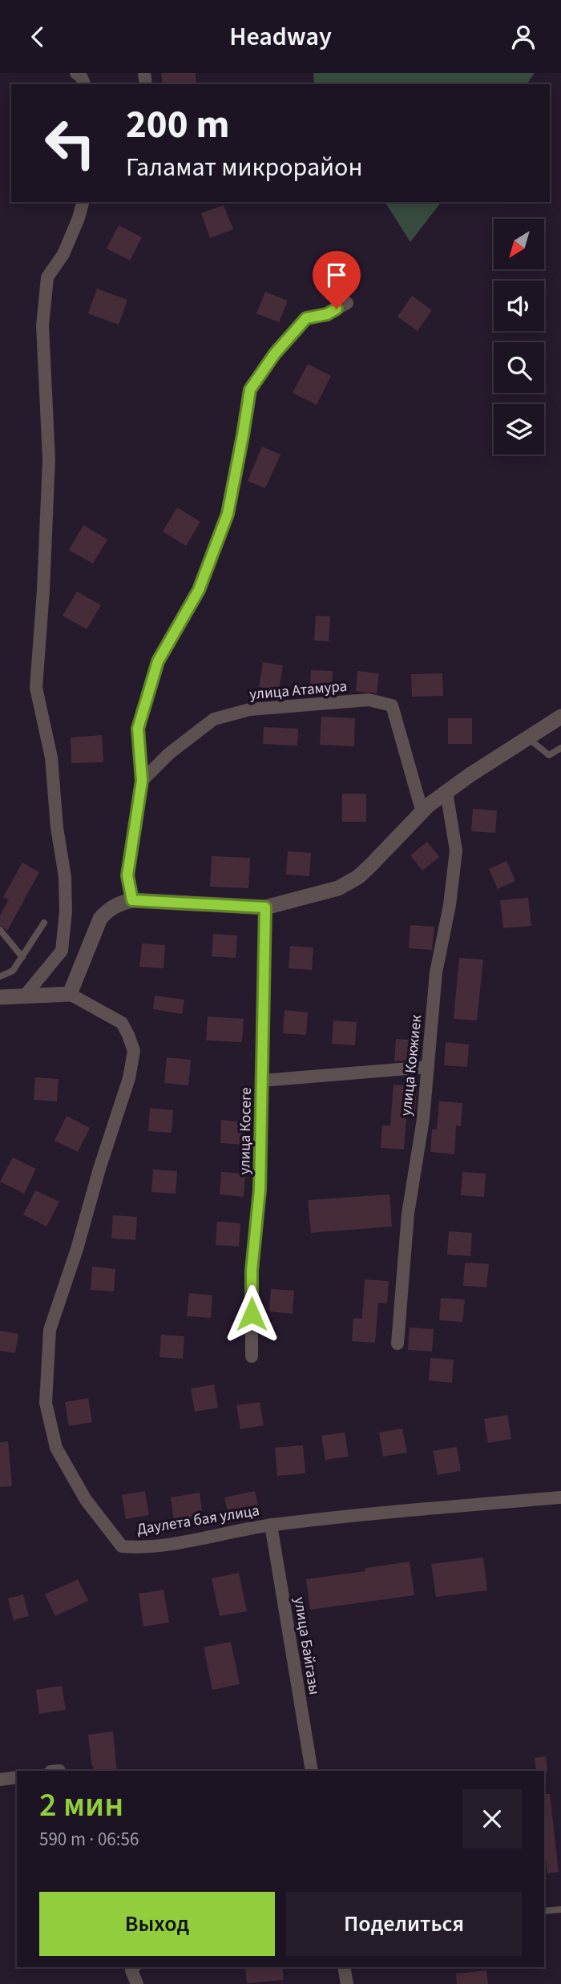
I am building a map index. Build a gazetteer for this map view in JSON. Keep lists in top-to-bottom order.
{
  "streets": {
    "street": [
      "улица Атамура",
      "улица Кокжиек",
      "улица Косеге",
      "Даулета бая улица",
      "улица Байгазы"
    ]
  },
  "crossings": [
    ["Даулета бая улица", "улица Байгазы"]
  ],
  "north": "bottom left",
  "page": {
    "header": "Headway",
    "turn": ["200 m", "Галамат микрорайон"],
    "heading": ["2 мин", "590 m · 06:56"],
    "buttons": ["Выход", "Поделиться"]
  }
}
